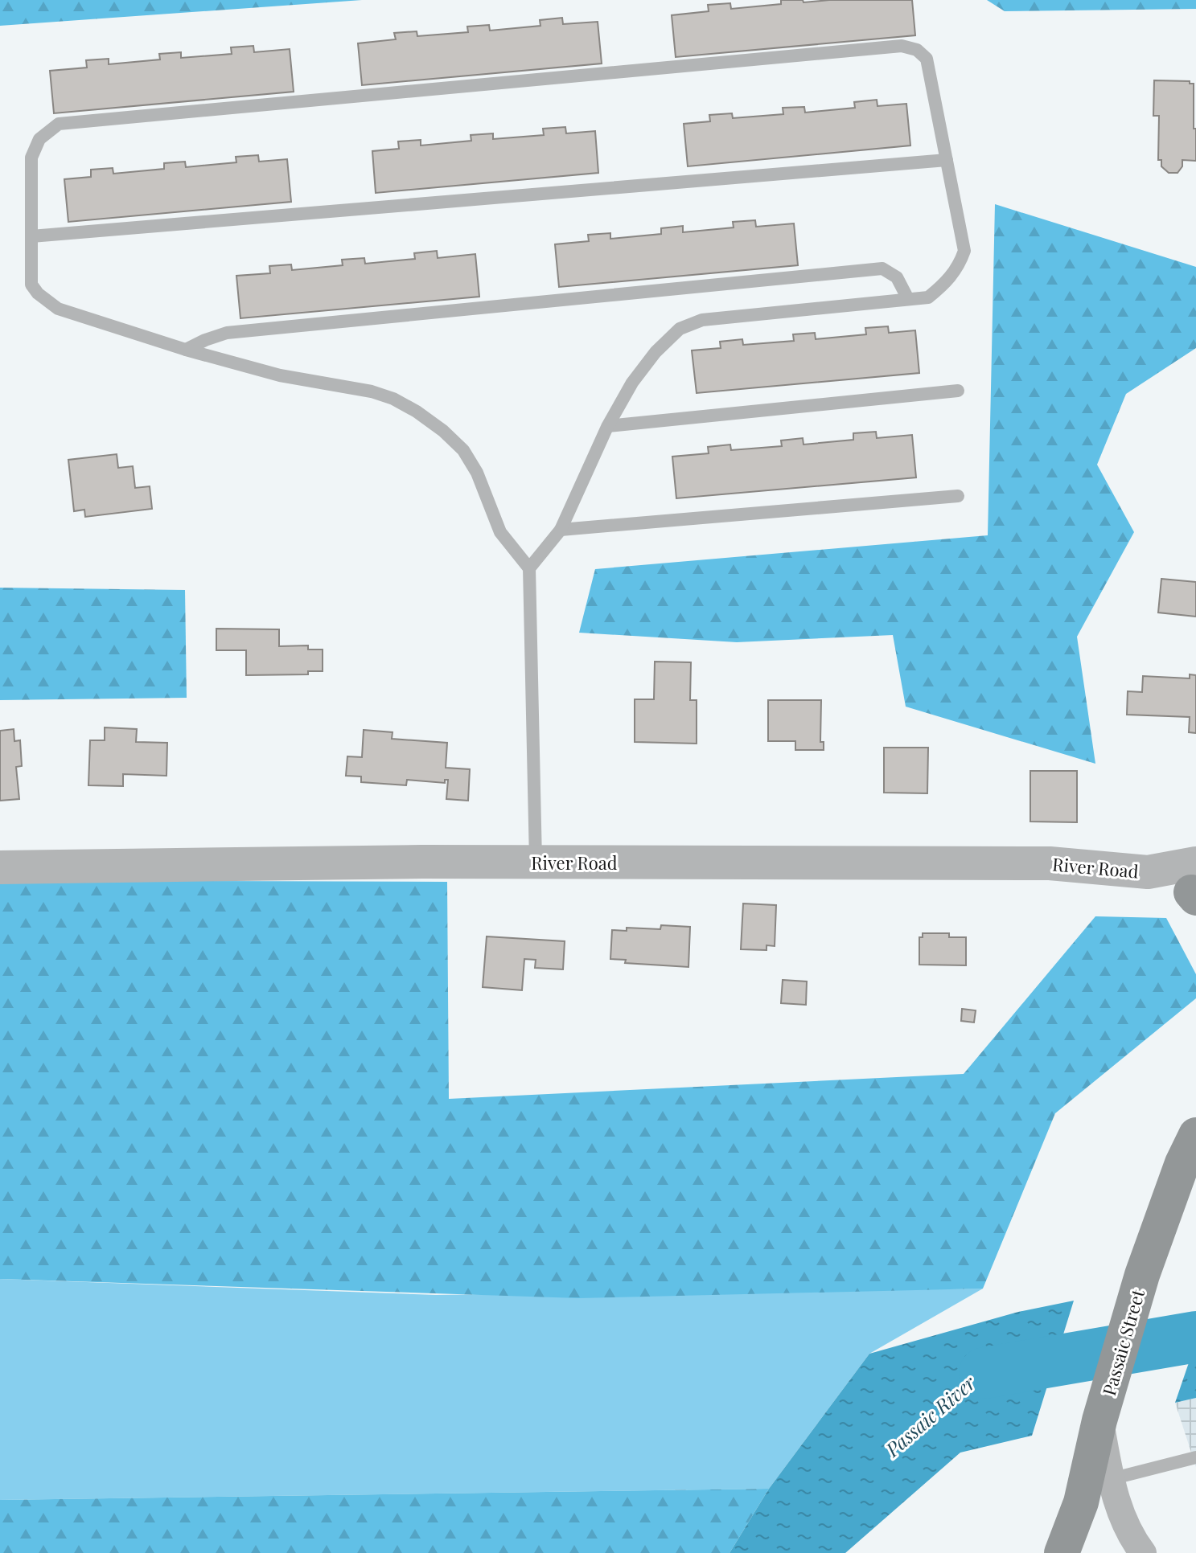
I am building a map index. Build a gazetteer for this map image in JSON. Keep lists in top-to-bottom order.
{
  "streets": {
    "main road": ["Passaic Street"],
    "street": ["River Road"]
  },
  "water": ["Passaic River"]
}
